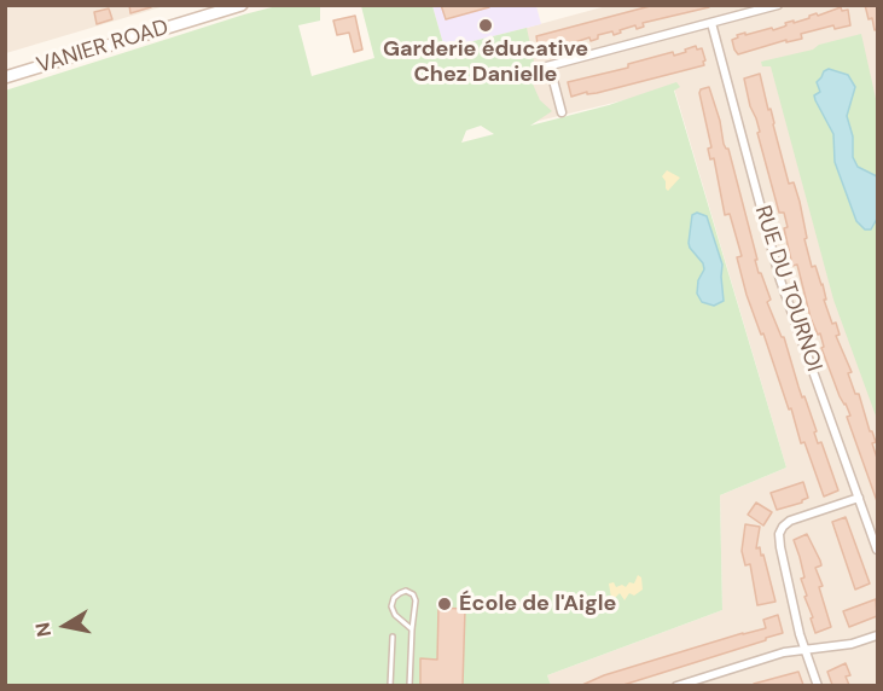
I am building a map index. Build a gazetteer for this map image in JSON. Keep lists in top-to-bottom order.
{
  "streets": {
    "main road": ["VANIER ROAD"],
    "street": ["RUE DU TOURNOI"]
  },
  "places": ["Garderie éducative Chez Danielle", "École de l'Aigle"],
  "north": "left"
}
